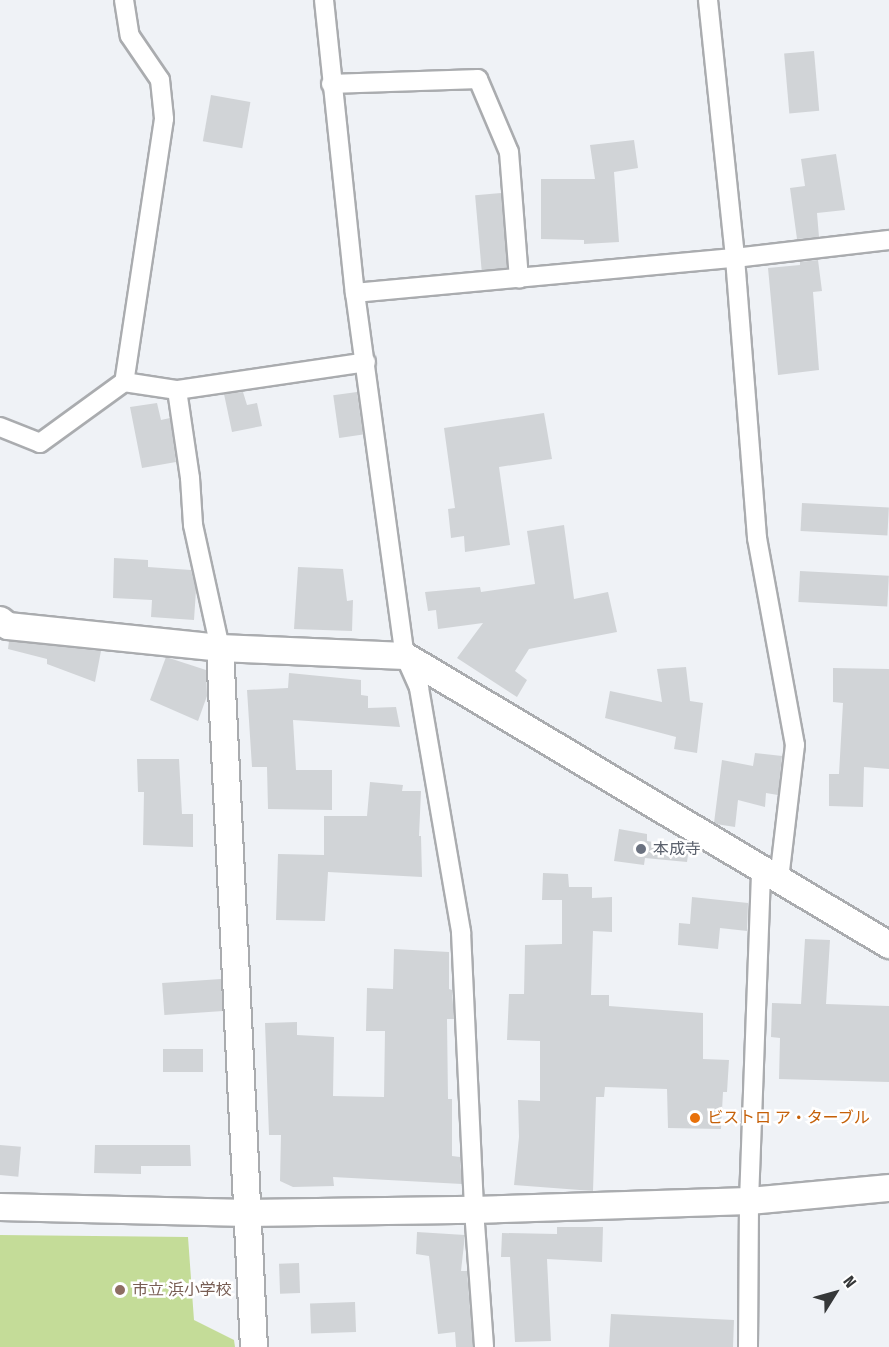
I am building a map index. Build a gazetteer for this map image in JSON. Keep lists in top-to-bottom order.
{
  "places": ["本成寺", "ビストロ ア・ターブル", "市立 浜小学校"],
  "north": "top right"
}
